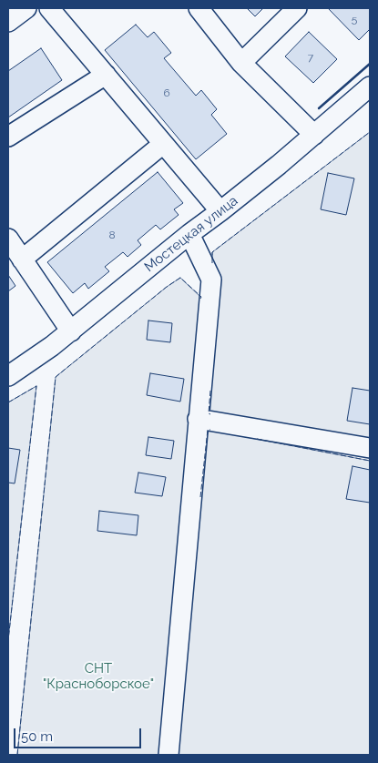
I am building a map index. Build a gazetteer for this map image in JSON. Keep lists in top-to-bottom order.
{
  "streets": {
    "street": ["Мостецкая улица"]
  },
  "parks": ["СНТ \"Красноборское\""],
  "house_numbers": [
    "5",
    "7",
    "6",
    "8"
  ],
  "scale_bar": "50 m"
}
